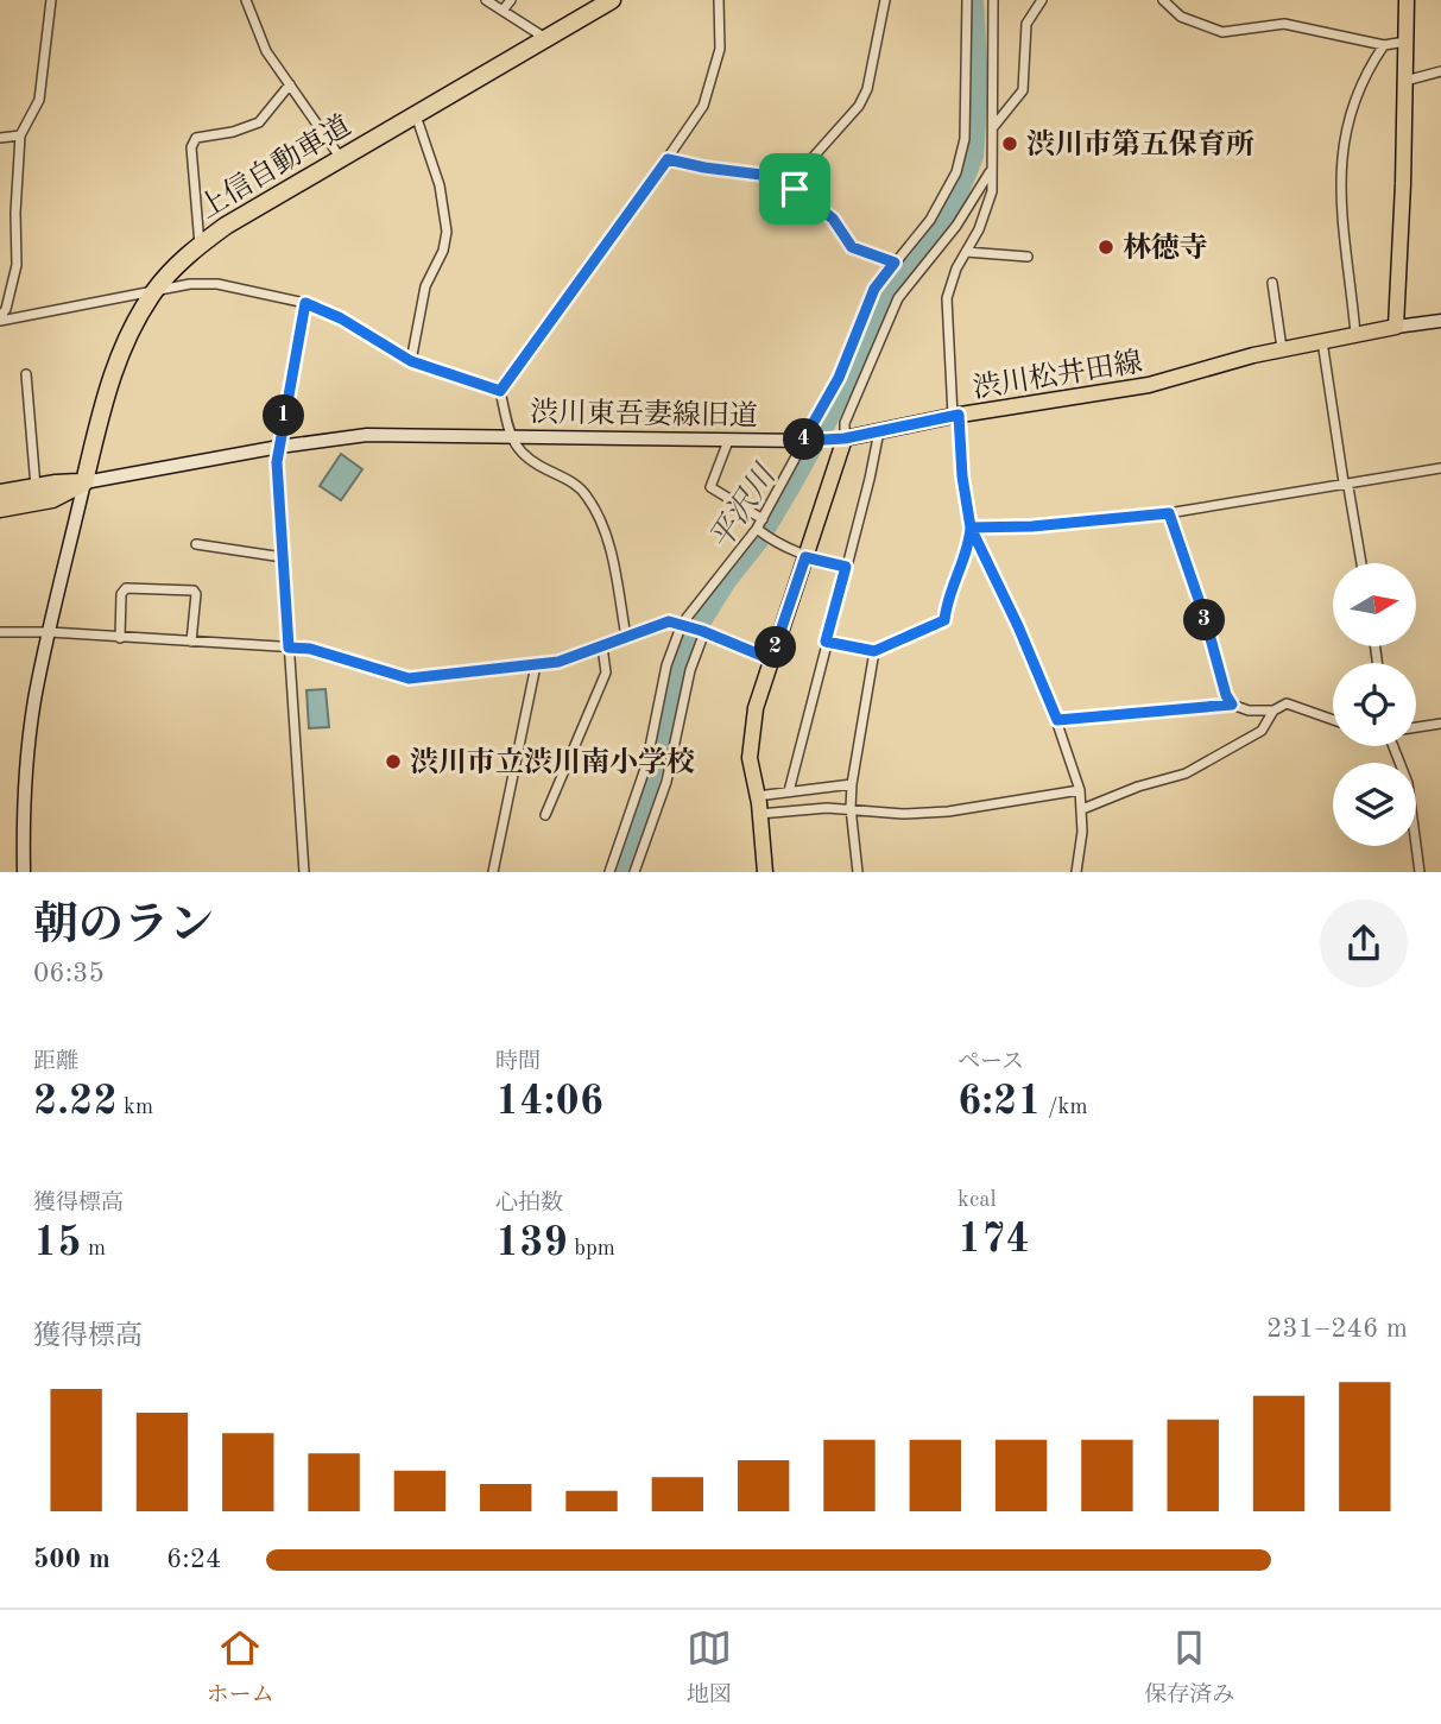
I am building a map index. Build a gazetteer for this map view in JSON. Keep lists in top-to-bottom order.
{
  "streets": {
    "highway": ["上信自動車道"],
    "main road": ["渋川松井田線"],
    "street": ["渋川東吾妻線旧道"]
  },
  "crossings": [
    ["上信自動車道", "渋川東吾妻線旧道"]
  ],
  "water": ["平沢川"],
  "places": ["渋川市第五保育所", "林徳寺", "渋川市立渋川南小学校"],
  "north": "right",
  "page": {
    "pins": [
      "1",
      "4",
      "3",
      "2"
    ],
    "heading": ["朝のラン", "06:35"],
    "stats": [
      ["距離", "2.22 km"],
      ["時間", "14:06"],
      ["ペース", "6:21 /km"],
      ["獲得標高", "15 m"],
      ["心拍数", "139 bpm"],
      ["kcal", "174"]
    ],
    "chart": ["獲得標高", "231–246 m"],
    "list": [
      {
        "name": "500 m",
        "note": "6:24"
      }
    ],
    "tabs": ["ホーム", "地図", "保存済み"]
  }
}
